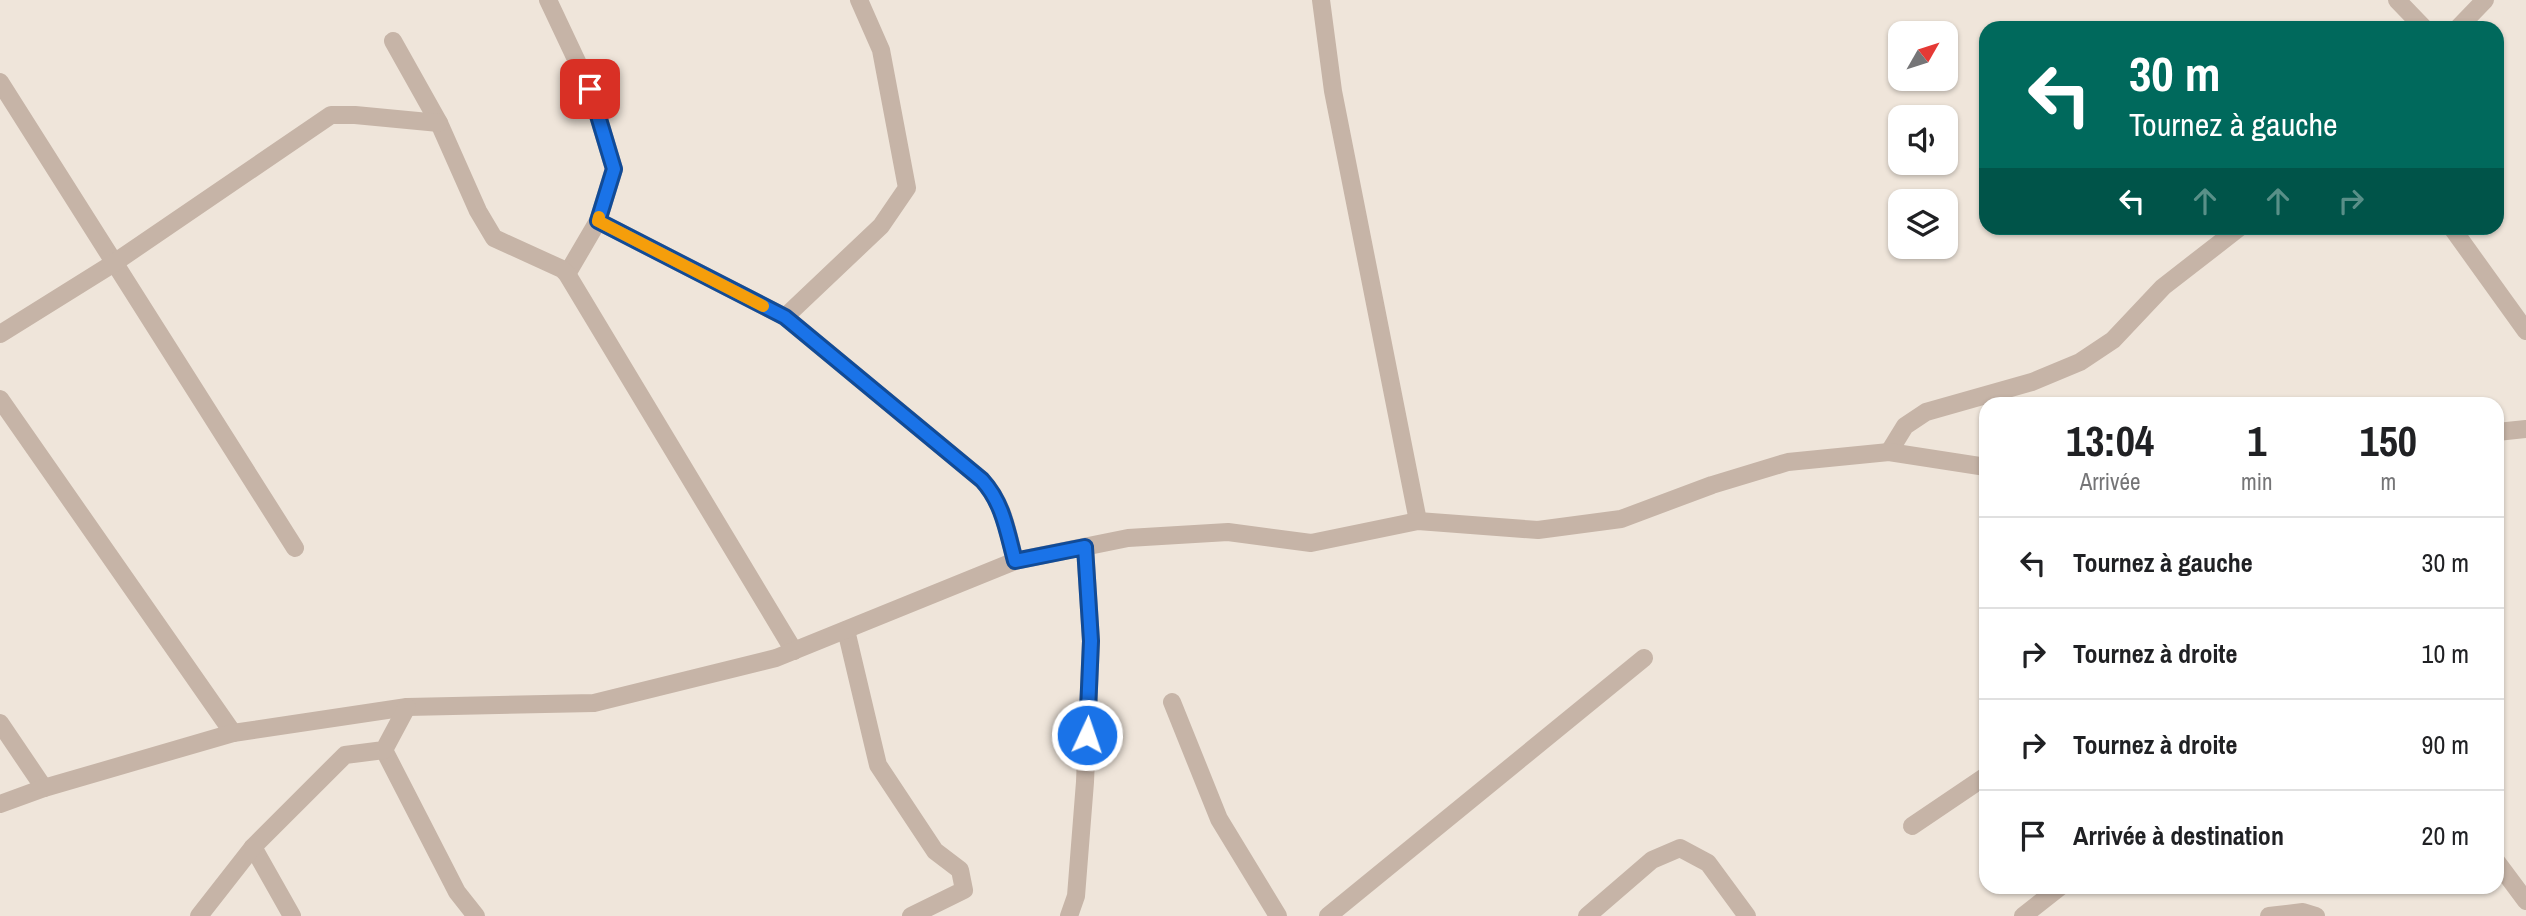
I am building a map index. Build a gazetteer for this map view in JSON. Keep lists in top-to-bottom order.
{
  "north": "top right",
  "page": {
    "turn": ["30 m", "Tournez à gauche"],
    "eta": [
      "13:04",
      "Arrivée",
      "1",
      "min",
      "150",
      "m"
    ],
    "list": [
      {
        "name": "Tournez à gauche",
        "value": "30 m"
      },
      {
        "name": "Tournez à droite",
        "value": "10 m"
      },
      {
        "name": "Tournez à droite",
        "value": "90 m"
      },
      {
        "name": "Arrivée à destination",
        "value": "20 m"
      }
    ]
  }
}
